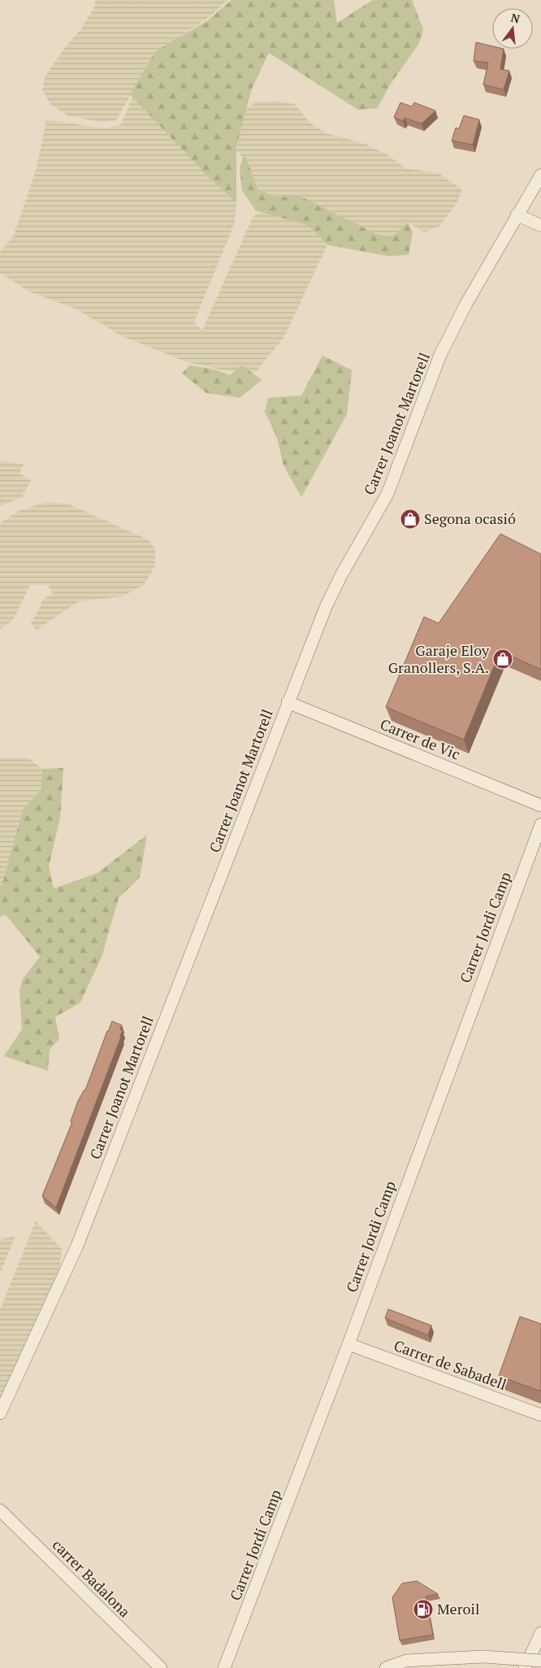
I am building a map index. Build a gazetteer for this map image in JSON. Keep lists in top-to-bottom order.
{
  "streets": {
    "street": [
      "Carrer Joanot Martorell",
      "Carrer de Vic",
      "Carrer Jordi Camp",
      "Carrer de Sabadell",
      "carrer Badalona"
    ]
  },
  "crossings": [
    ["Carrer Joanot Martorell", "Carrer de Vic"],
    ["Carrer Jordi Camp", "Carrer de Sabadell"]
  ],
  "places": {
    "shop": ["Segona ocasió", "Garaje Eloy Granollers, S.A."],
    "fuel station": ["Meroil"]
  },
  "north": "top"
}
